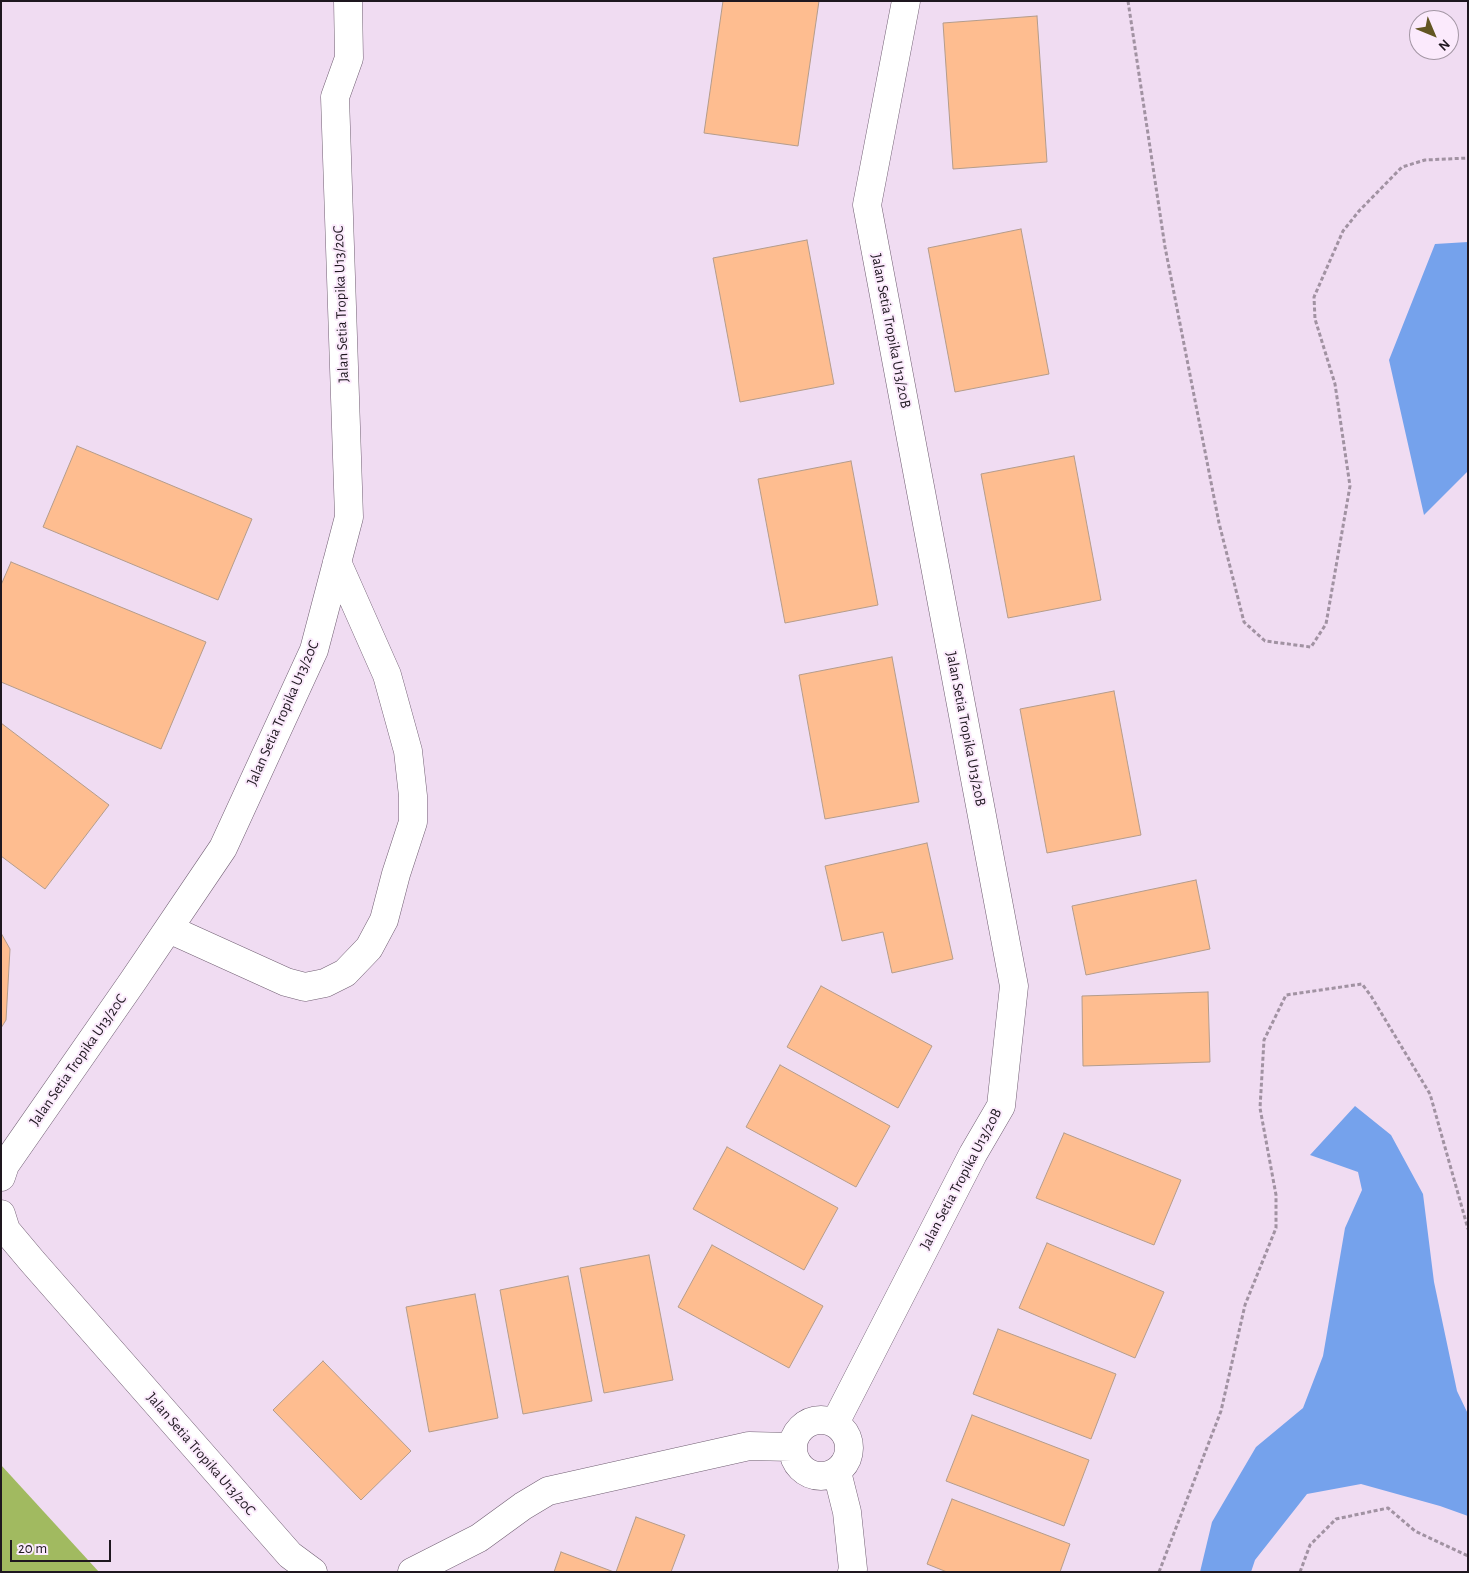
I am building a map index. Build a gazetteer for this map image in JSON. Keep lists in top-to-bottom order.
{
  "streets": {
    "street": ["Jalan Setia Tropika U13/20C", "Jalan Setia Tropika U13/20B"]
  },
  "scale_bar": "20 m",
  "north": "bottom right"
}
